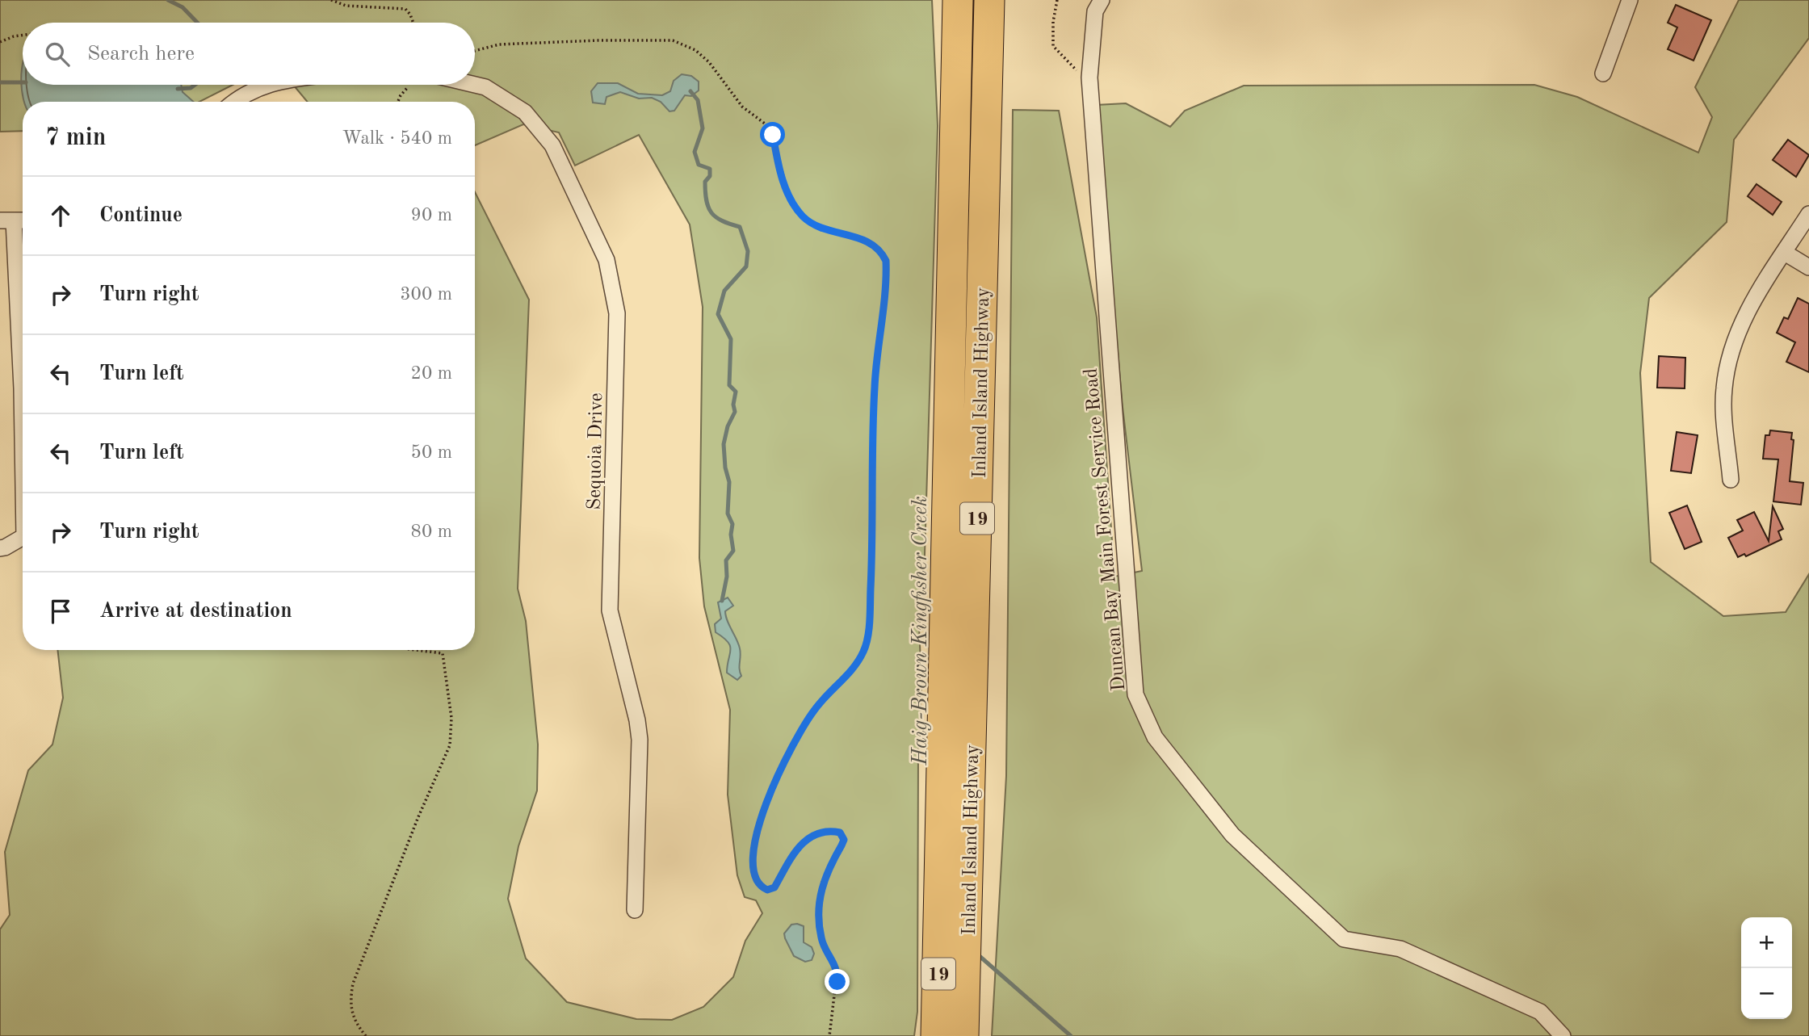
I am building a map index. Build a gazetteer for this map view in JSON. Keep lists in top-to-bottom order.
{
  "streets": {
    "highway": ["Inland Island Highway", "19"],
    "street": ["Sequoia Drive", "Duncan Bay Main Forest Service Road"]
  },
  "water": ["Haig-Brown Kingfisher Creek"],
  "page": {
    "search": "Search here",
    "heading": ["7 min", "Walk · 540 m"],
    "list": [
      ["Continue", "90 m"],
      ["Turn right", "300 m"],
      ["Turn left", "20 m"],
      ["Turn left", "50 m"],
      ["Turn right", "80 m"],
      "Arrive at destination"
    ],
    "map_buttons": ["+", "−"]
  }
}
